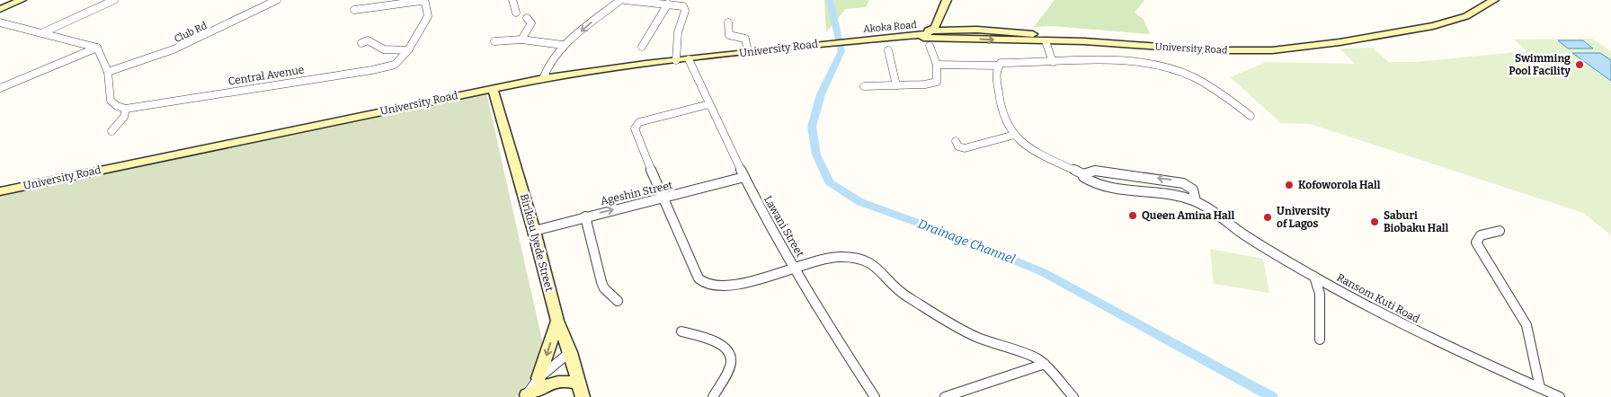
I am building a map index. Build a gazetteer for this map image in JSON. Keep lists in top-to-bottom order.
{
  "streets": {
    "main road": ["Akoka Road", "University Road", "Birikisu Iyede Street"],
    "street": [
      "Club Rd",
      "Central Avenue",
      "Ageshin Street",
      "Lawani Street",
      "Ransom Kuti Road"
    ]
  },
  "crossings": [
    ["Akoka Road", "University Road"],
    ["University Road", "Lawani Street"],
    ["University Road", "Birikisu Iyede Street"],
    ["Ageshin Street", "Lawani Street"],
    ["Ageshin Street", "Birikisu Iyede Street"]
  ],
  "one_way": ["Ageshin Street"],
  "water": ["Drainage Channel"],
  "places": [
    "Swimming Pool Facility",
    "Kofoworola Hall",
    "Queen Amina Hall",
    "University of Lagos",
    "Saburi Biobaku Hall"
  ]
}
